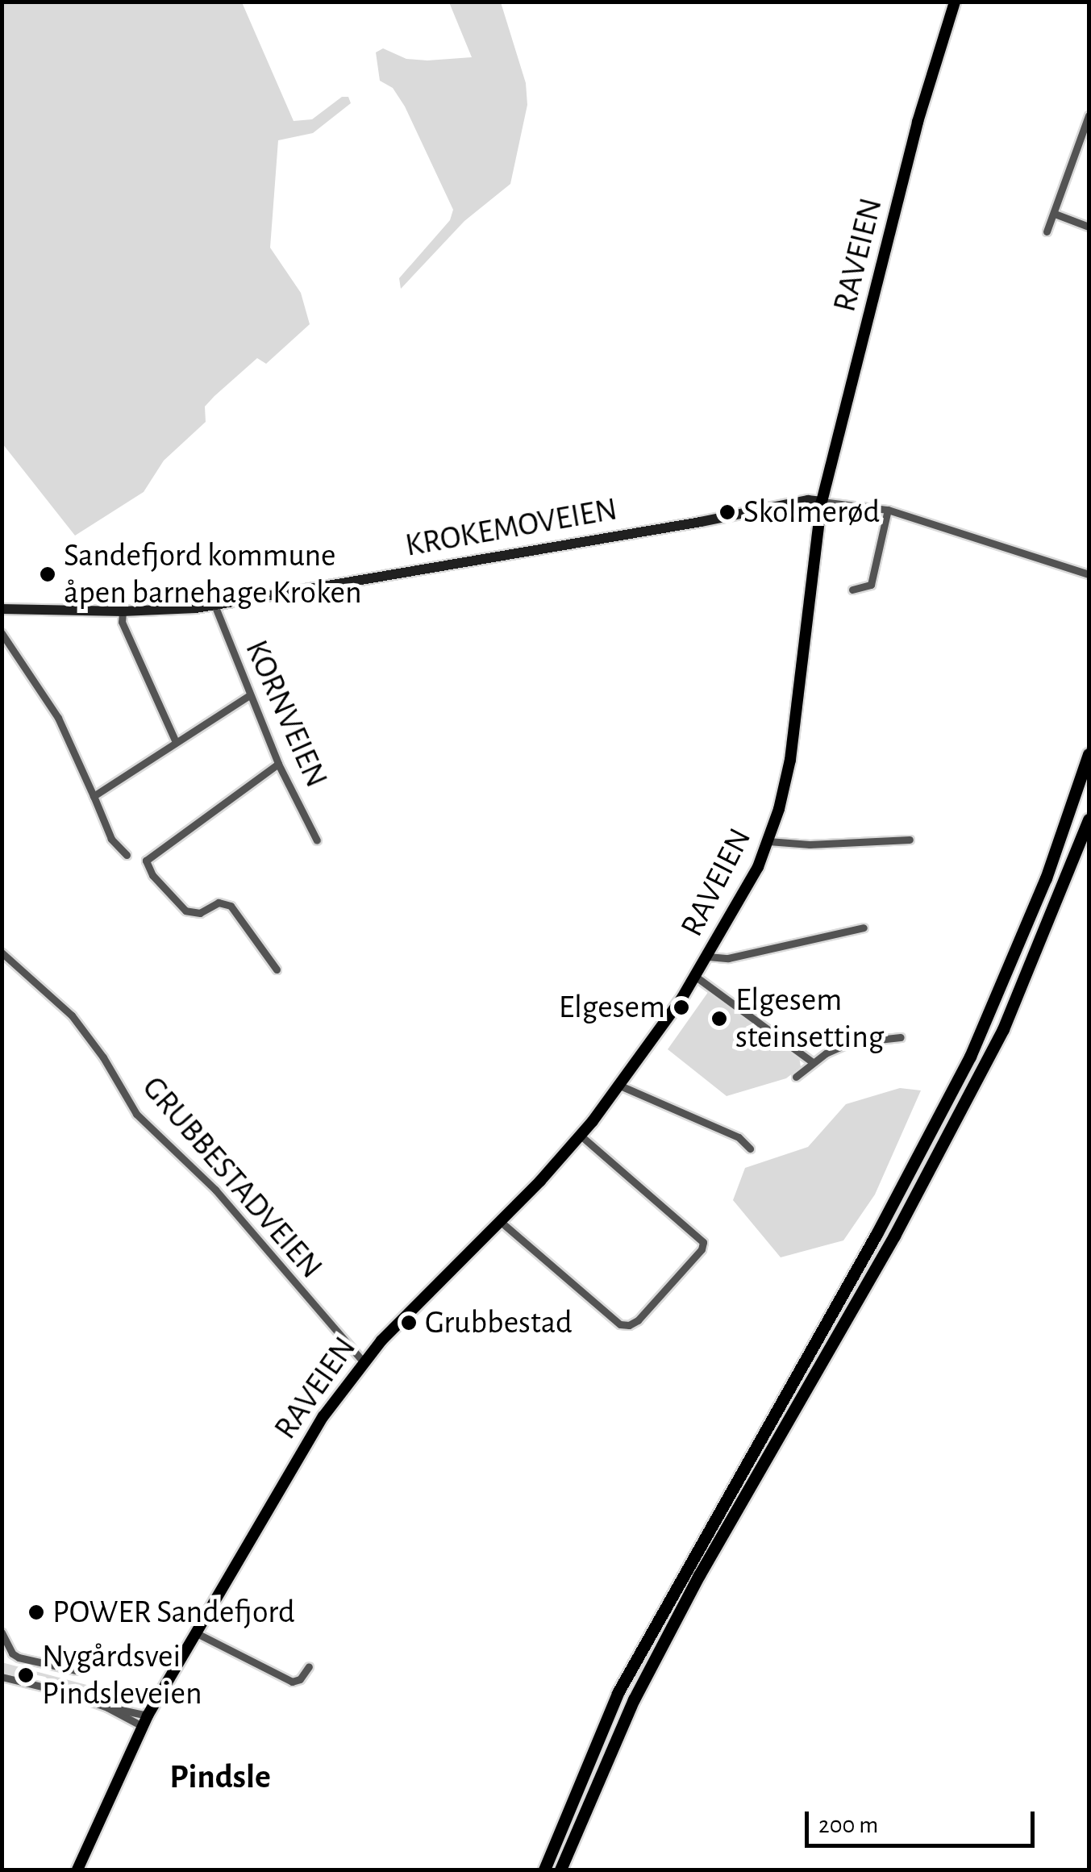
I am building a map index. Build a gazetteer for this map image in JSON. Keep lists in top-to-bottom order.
{
  "streets": {
    "main road": ["RAVEIEN", "KROKEMOVEIEN"],
    "street": ["KORNVEIEN", "GRUBBESTADVEIEN"]
  },
  "crossings": [
    ["RAVEIEN", "KROKEMOVEIEN"],
    ["RAVEIEN", "GRUBBESTADVEIEN"],
    ["KROKEMOVEIEN", "KORNVEIEN"]
  ],
  "districts": ["Pindsle"],
  "places": [
    "Skolmerød",
    "Sandefjord kommune åpen barnehage Kroken",
    "Elgesem",
    "Elgesem steinsetting",
    "Grubbestad",
    "POWER Sandefjord",
    "Nygårdsvei Pindsleveien"
  ],
  "scale_bar": "200 m"
}
